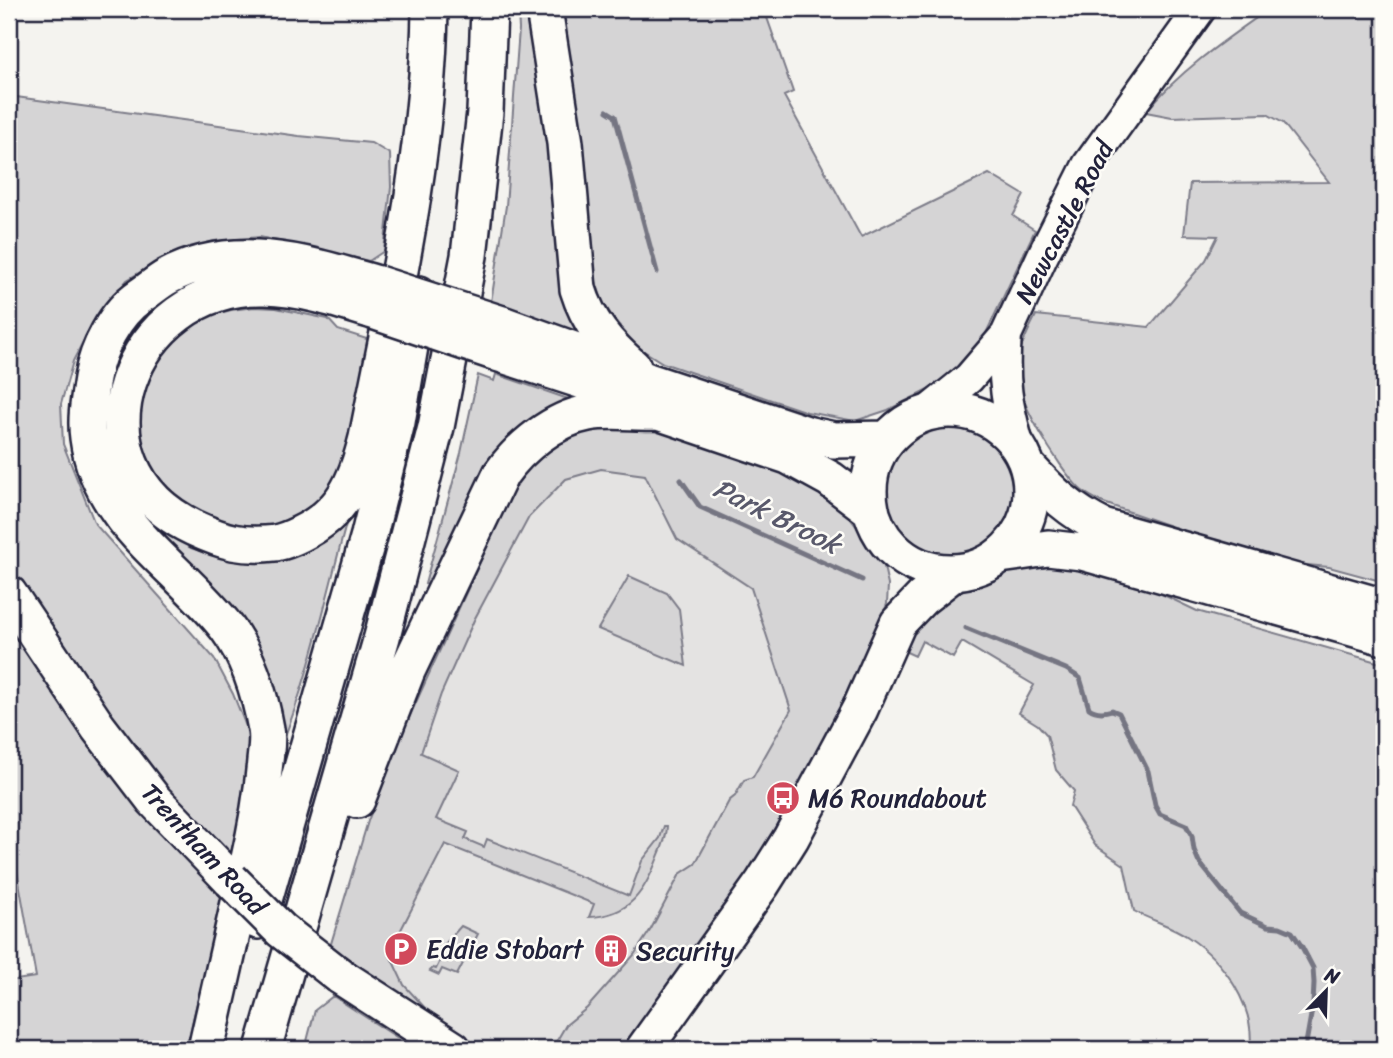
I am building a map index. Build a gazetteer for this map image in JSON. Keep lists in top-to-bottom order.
{
  "streets": {
    "highway": ["Trentham Road"],
    "main road": ["Newcastle Road"]
  },
  "water": ["Park Brook"],
  "places": {
    "bus stop": ["M6 Roundabout"],
    "parking": ["Eddie Stobart"],
    "building": ["Security"]
  },
  "north": "top right"
}
